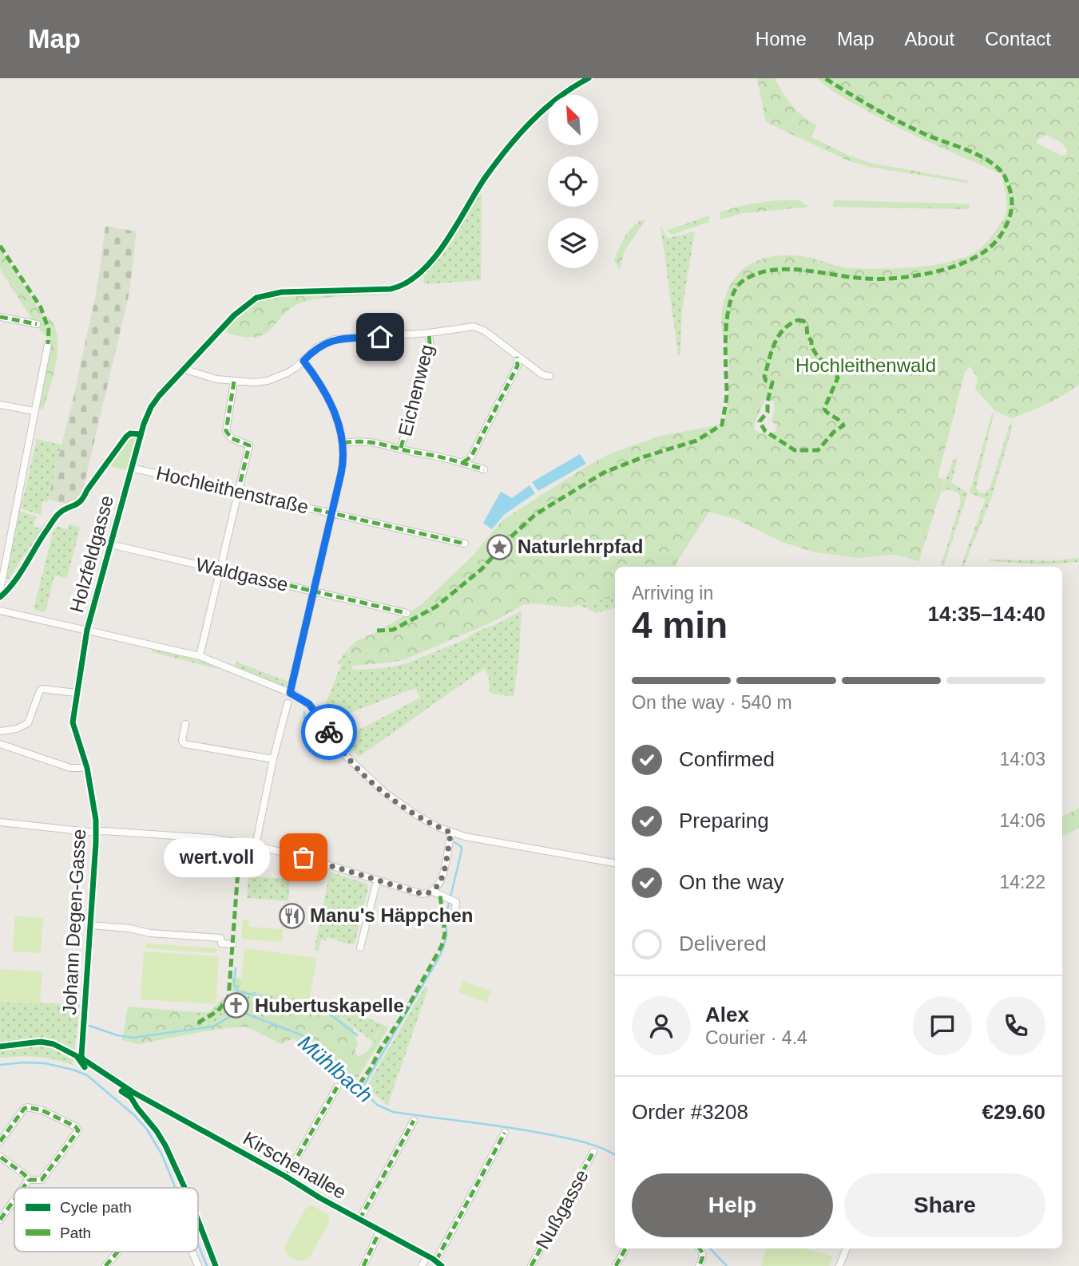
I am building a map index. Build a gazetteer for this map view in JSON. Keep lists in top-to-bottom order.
{
  "streets": {
    "street": [
      "Eichenweg",
      "Hochleithenstraße",
      "Holzfeldgasse",
      "Waldgasse",
      "Johann Degen-Gasse",
      "Kirschenallee",
      "Nußgasse"
    ]
  },
  "crossings": [
    ["Hochleithenstraße", "Holzfeldgasse"],
    ["Holzfeldgasse", "Waldgasse"],
    ["Holzfeldgasse", "Johann Degen-Gasse"],
    ["Johann Degen-Gasse", "Kirschenallee"]
  ],
  "water": ["Mühlbach"],
  "parks": ["Hochleithenwald"],
  "places": {
    "place": ["Naturlehrpfad"],
    "other": ["wert.voll"],
    "restaurant": ["Manu's Häppchen"],
    "church": ["Hubertuskapelle"]
  },
  "legend": ["Cycle path", "Path"],
  "north": "top left",
  "page": {
    "header": "Map",
    "nav": [
      "Home",
      "Map",
      "About",
      "Contact"
    ],
    "heading": ["4 min", "Arriving in", "14:35–14:40"],
    "panel": [
      "Alex",
      "Courier · 4.4",
      "Order #3208",
      "€29.60"
    ],
    "bar": "On the way · 540 m",
    "list": [
      ["Confirmed", "14:03"],
      ["Preparing", "14:06"],
      ["On the way", "14:22"],
      "Delivered"
    ],
    "bubble": "wert.voll",
    "buttons": ["Help", "Share"]
  }
}
